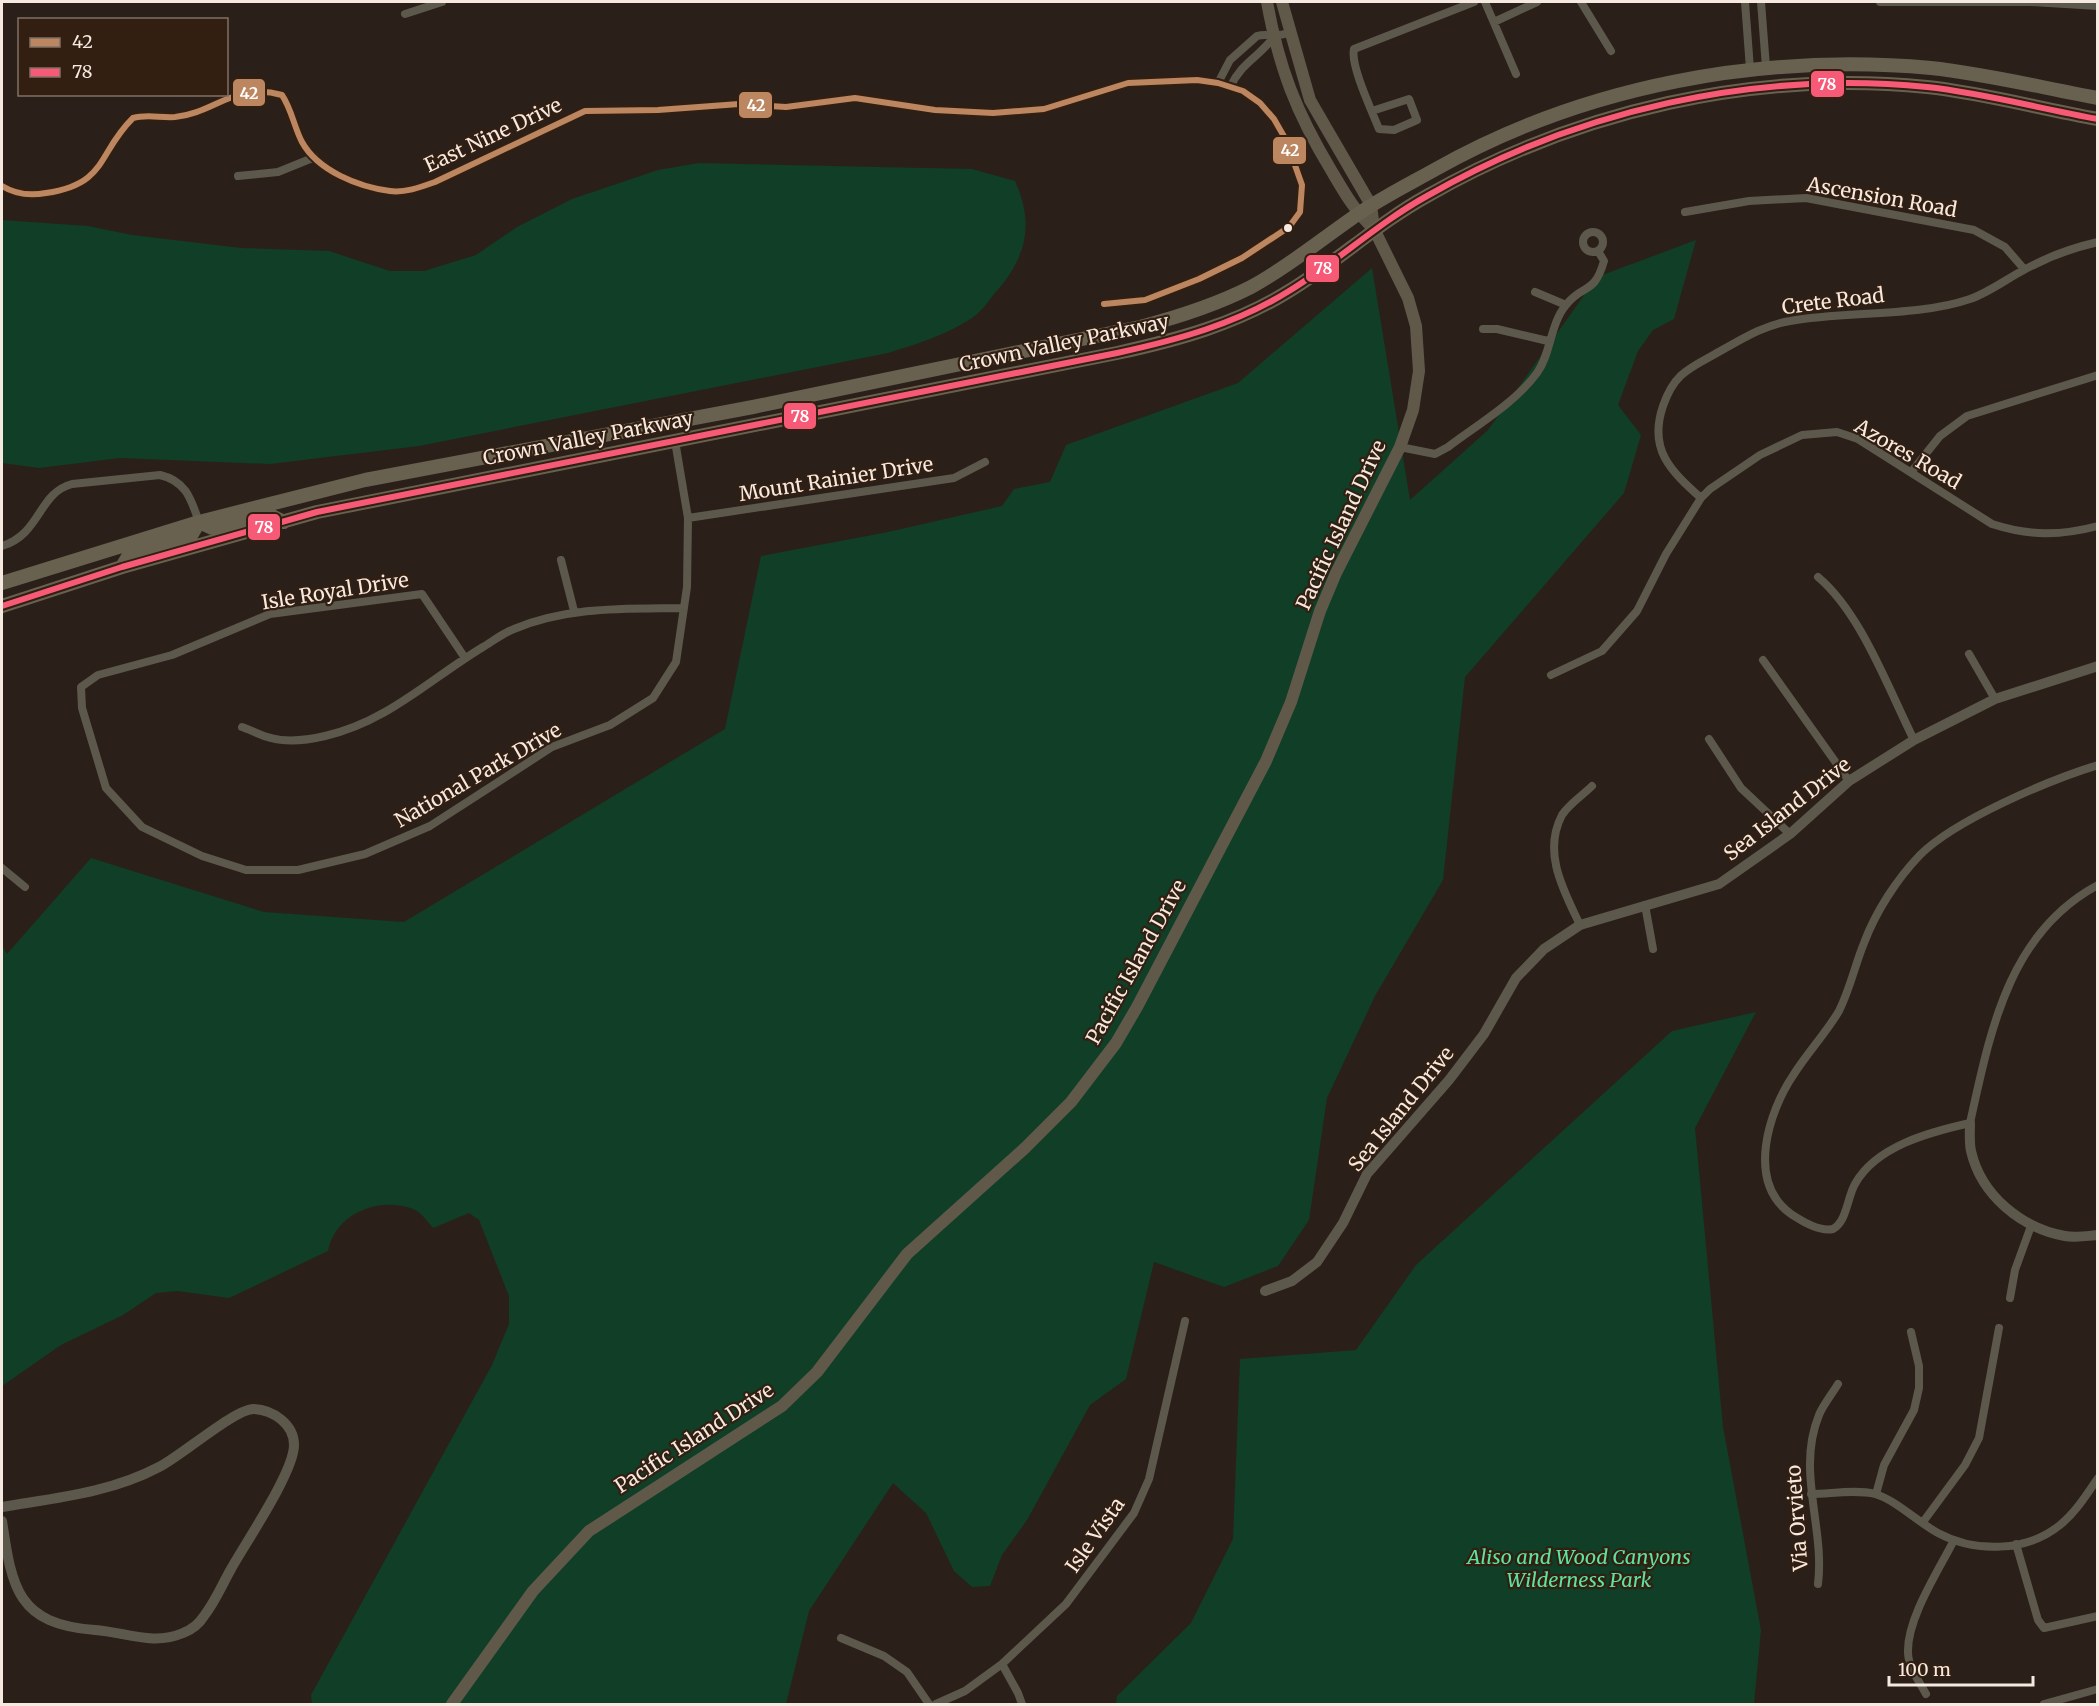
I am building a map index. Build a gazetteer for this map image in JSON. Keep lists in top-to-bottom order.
{
  "streets": {
    "main road": ["Crown Valley Parkway", "Pacific Island Drive"],
    "street": [
      "East Nine Drive",
      "Ascension Road",
      "Crete Road",
      "Azores Road",
      "Mount Rainier Drive",
      "Isle Royal Drive",
      "National Park Drive",
      "Sea Island Drive",
      "Via Orvieto",
      "Isle Vista"
    ]
  },
  "crossings": [
    ["Ascension Road", "Crete Road"],
    ["Crete Road", "Azores Road"],
    ["Crown Valley Parkway", "Pacific Island Drive"],
    ["Crown Valley Parkway", "National Park Drive"],
    ["Mount Rainier Drive", "National Park Drive"],
    ["Isle Royal Drive", "National Park Drive"]
  ],
  "parks": ["Aliso and Wood Canyons Wilderness Park"],
  "lines": ["transit line 42", "transit line 78"],
  "legend": ["42", "78"],
  "scale_bar": "100 m"
}
